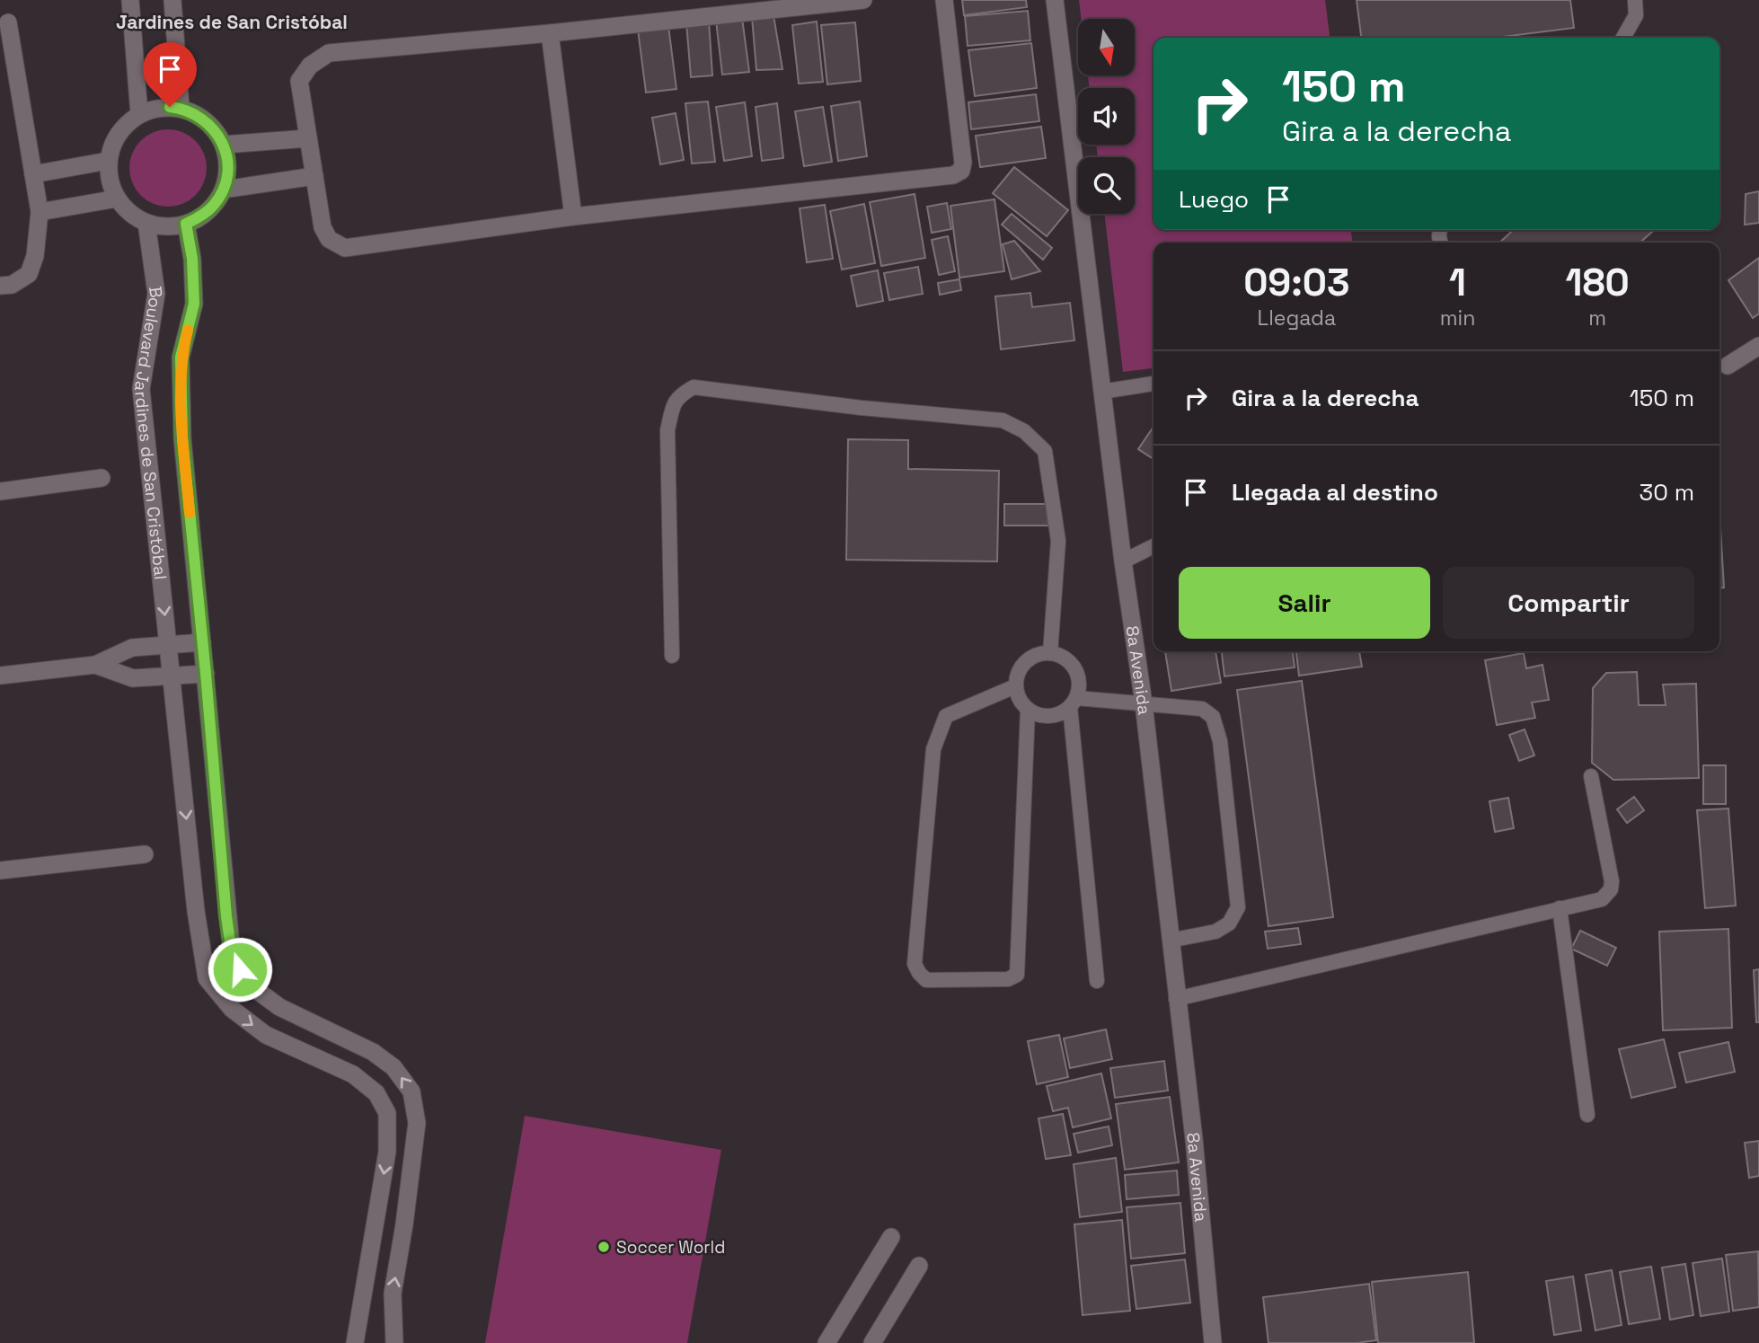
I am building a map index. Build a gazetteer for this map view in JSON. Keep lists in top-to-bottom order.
{
  "streets": {
    "street": ["Boulevard Jardines de San Cristóbal", "8a Avenida"]
  },
  "districts": ["Jardines de San Cristóbal"],
  "places": ["Soccer World"],
  "north": "bottom",
  "page": {
    "turn": ["150 m", "Gira a la derecha"],
    "then": "Luego",
    "eta": [
      "09:03",
      "Llegada",
      "1",
      "min",
      "180",
      "m"
    ],
    "list": [
      {
        "name": "Gira a la derecha",
        "value": "150 m"
      },
      {
        "name": "Llegada al destino",
        "value": "30 m"
      }
    ],
    "buttons": ["Salir", "Compartir"]
  }
}
